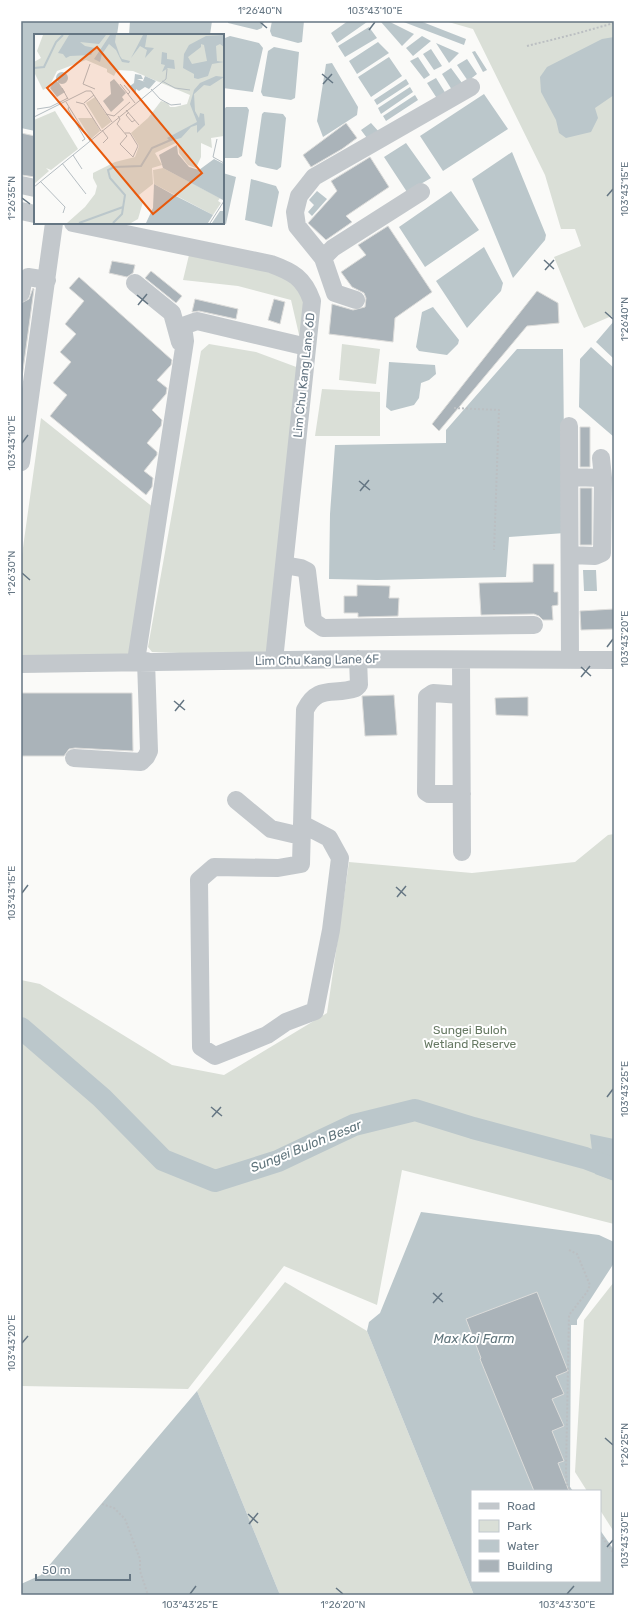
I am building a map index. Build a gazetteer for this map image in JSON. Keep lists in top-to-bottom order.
{
  "streets": {
    "street": ["Lim Chu Kang Lane 6D", "Lim Chu Kang Lane 6F"]
  },
  "crossings": [
    ["Lim Chu Kang Lane 6D", "Lim Chu Kang Lane 6F"]
  ],
  "water": ["Sungei Buloh Besar", "Max Koi Farm"],
  "parks": ["Sungei Buloh Wetland Reserve"],
  "legend": [
    "Road",
    "Park",
    "Water",
    "Building"
  ],
  "scale_bar": "50 m",
  "coordinates": [
    "1°26'40\"N",
    "103°43'10\"E",
    "103°43'15\"E",
    "1°26'35\"N",
    "1°26'30\"N",
    "103°43'20\"E",
    "103°43'25\"E",
    "1°26'25\"N",
    "103°43'30\"E",
    "1°26'20\"N"
  ]
}
